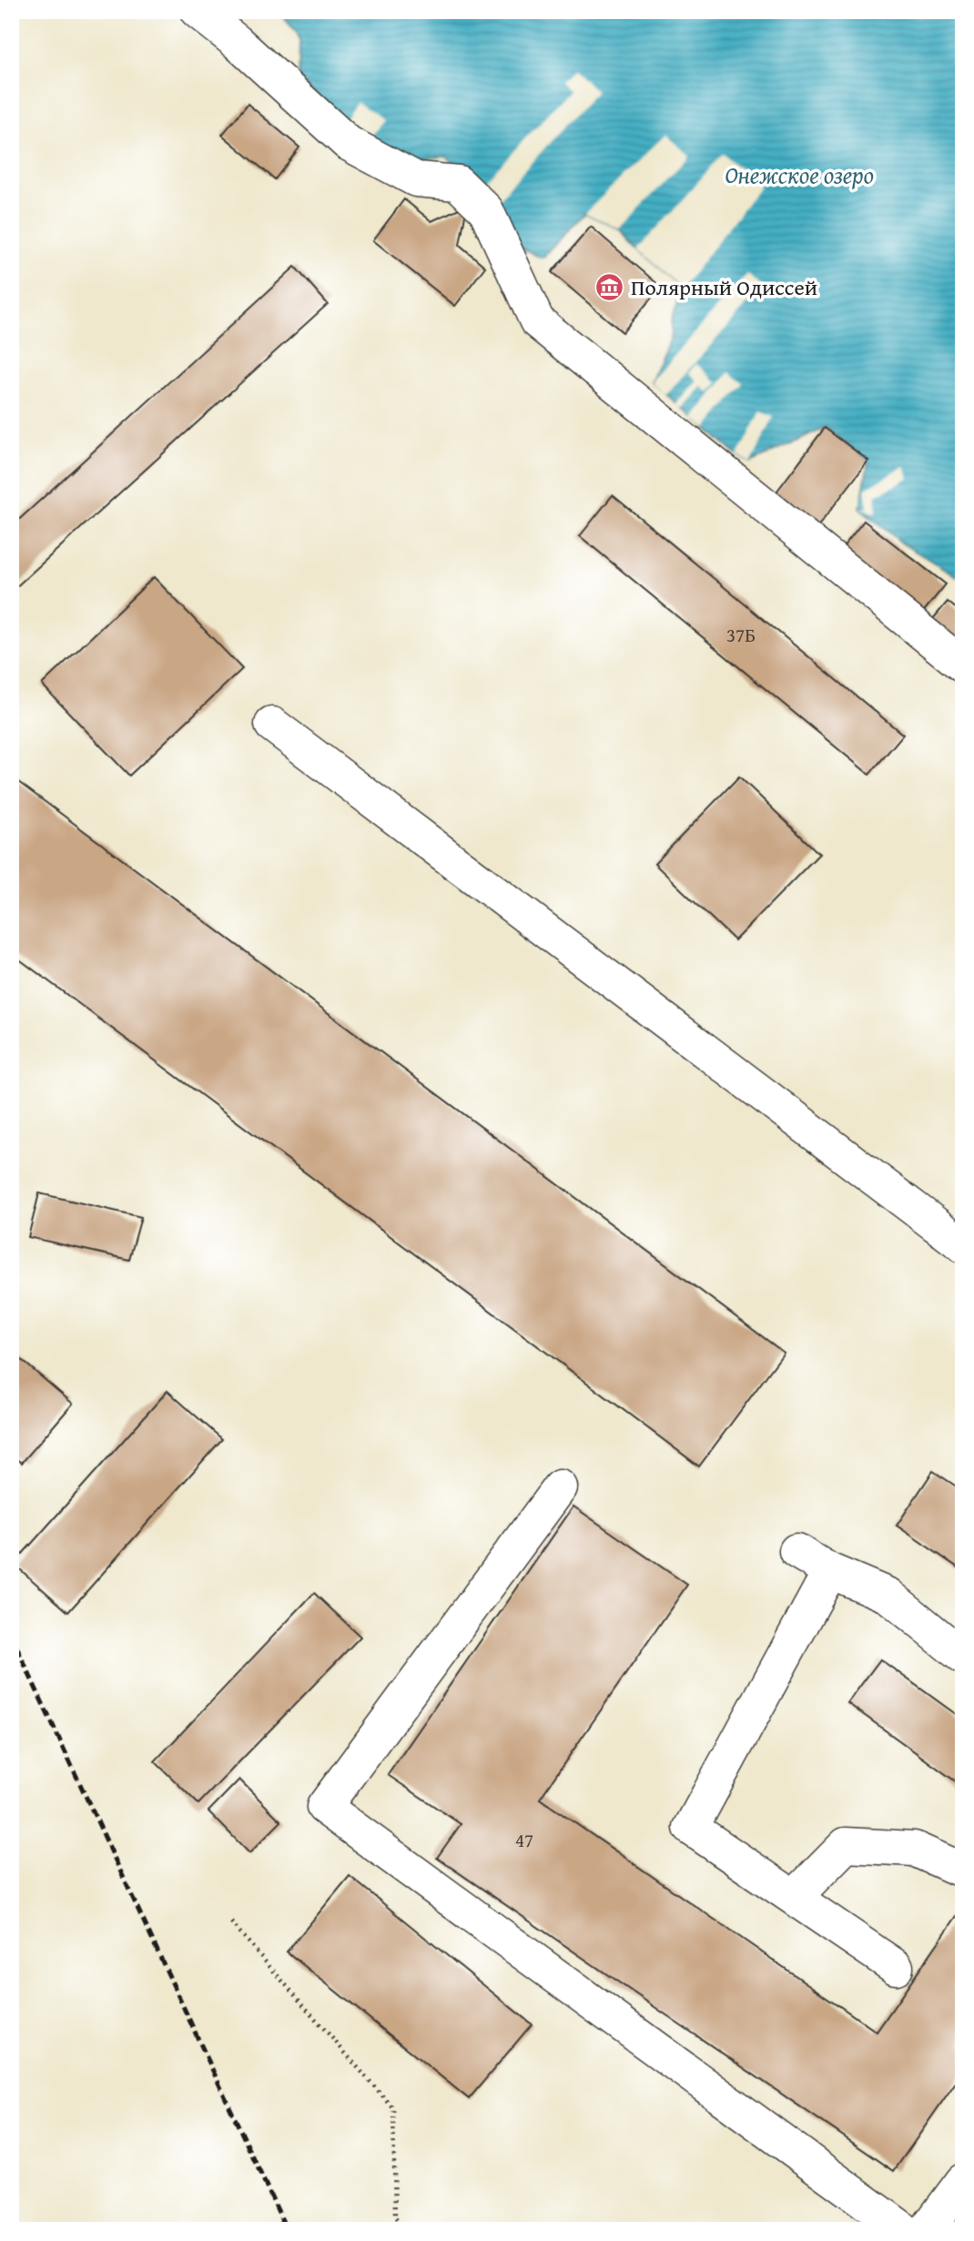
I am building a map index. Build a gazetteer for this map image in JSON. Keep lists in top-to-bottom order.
{
  "water": ["Онежское озеро"],
  "places": {
    "museum": ["Полярный Одиссей"]
  },
  "house_numbers": ["37Б", "47"]
}
